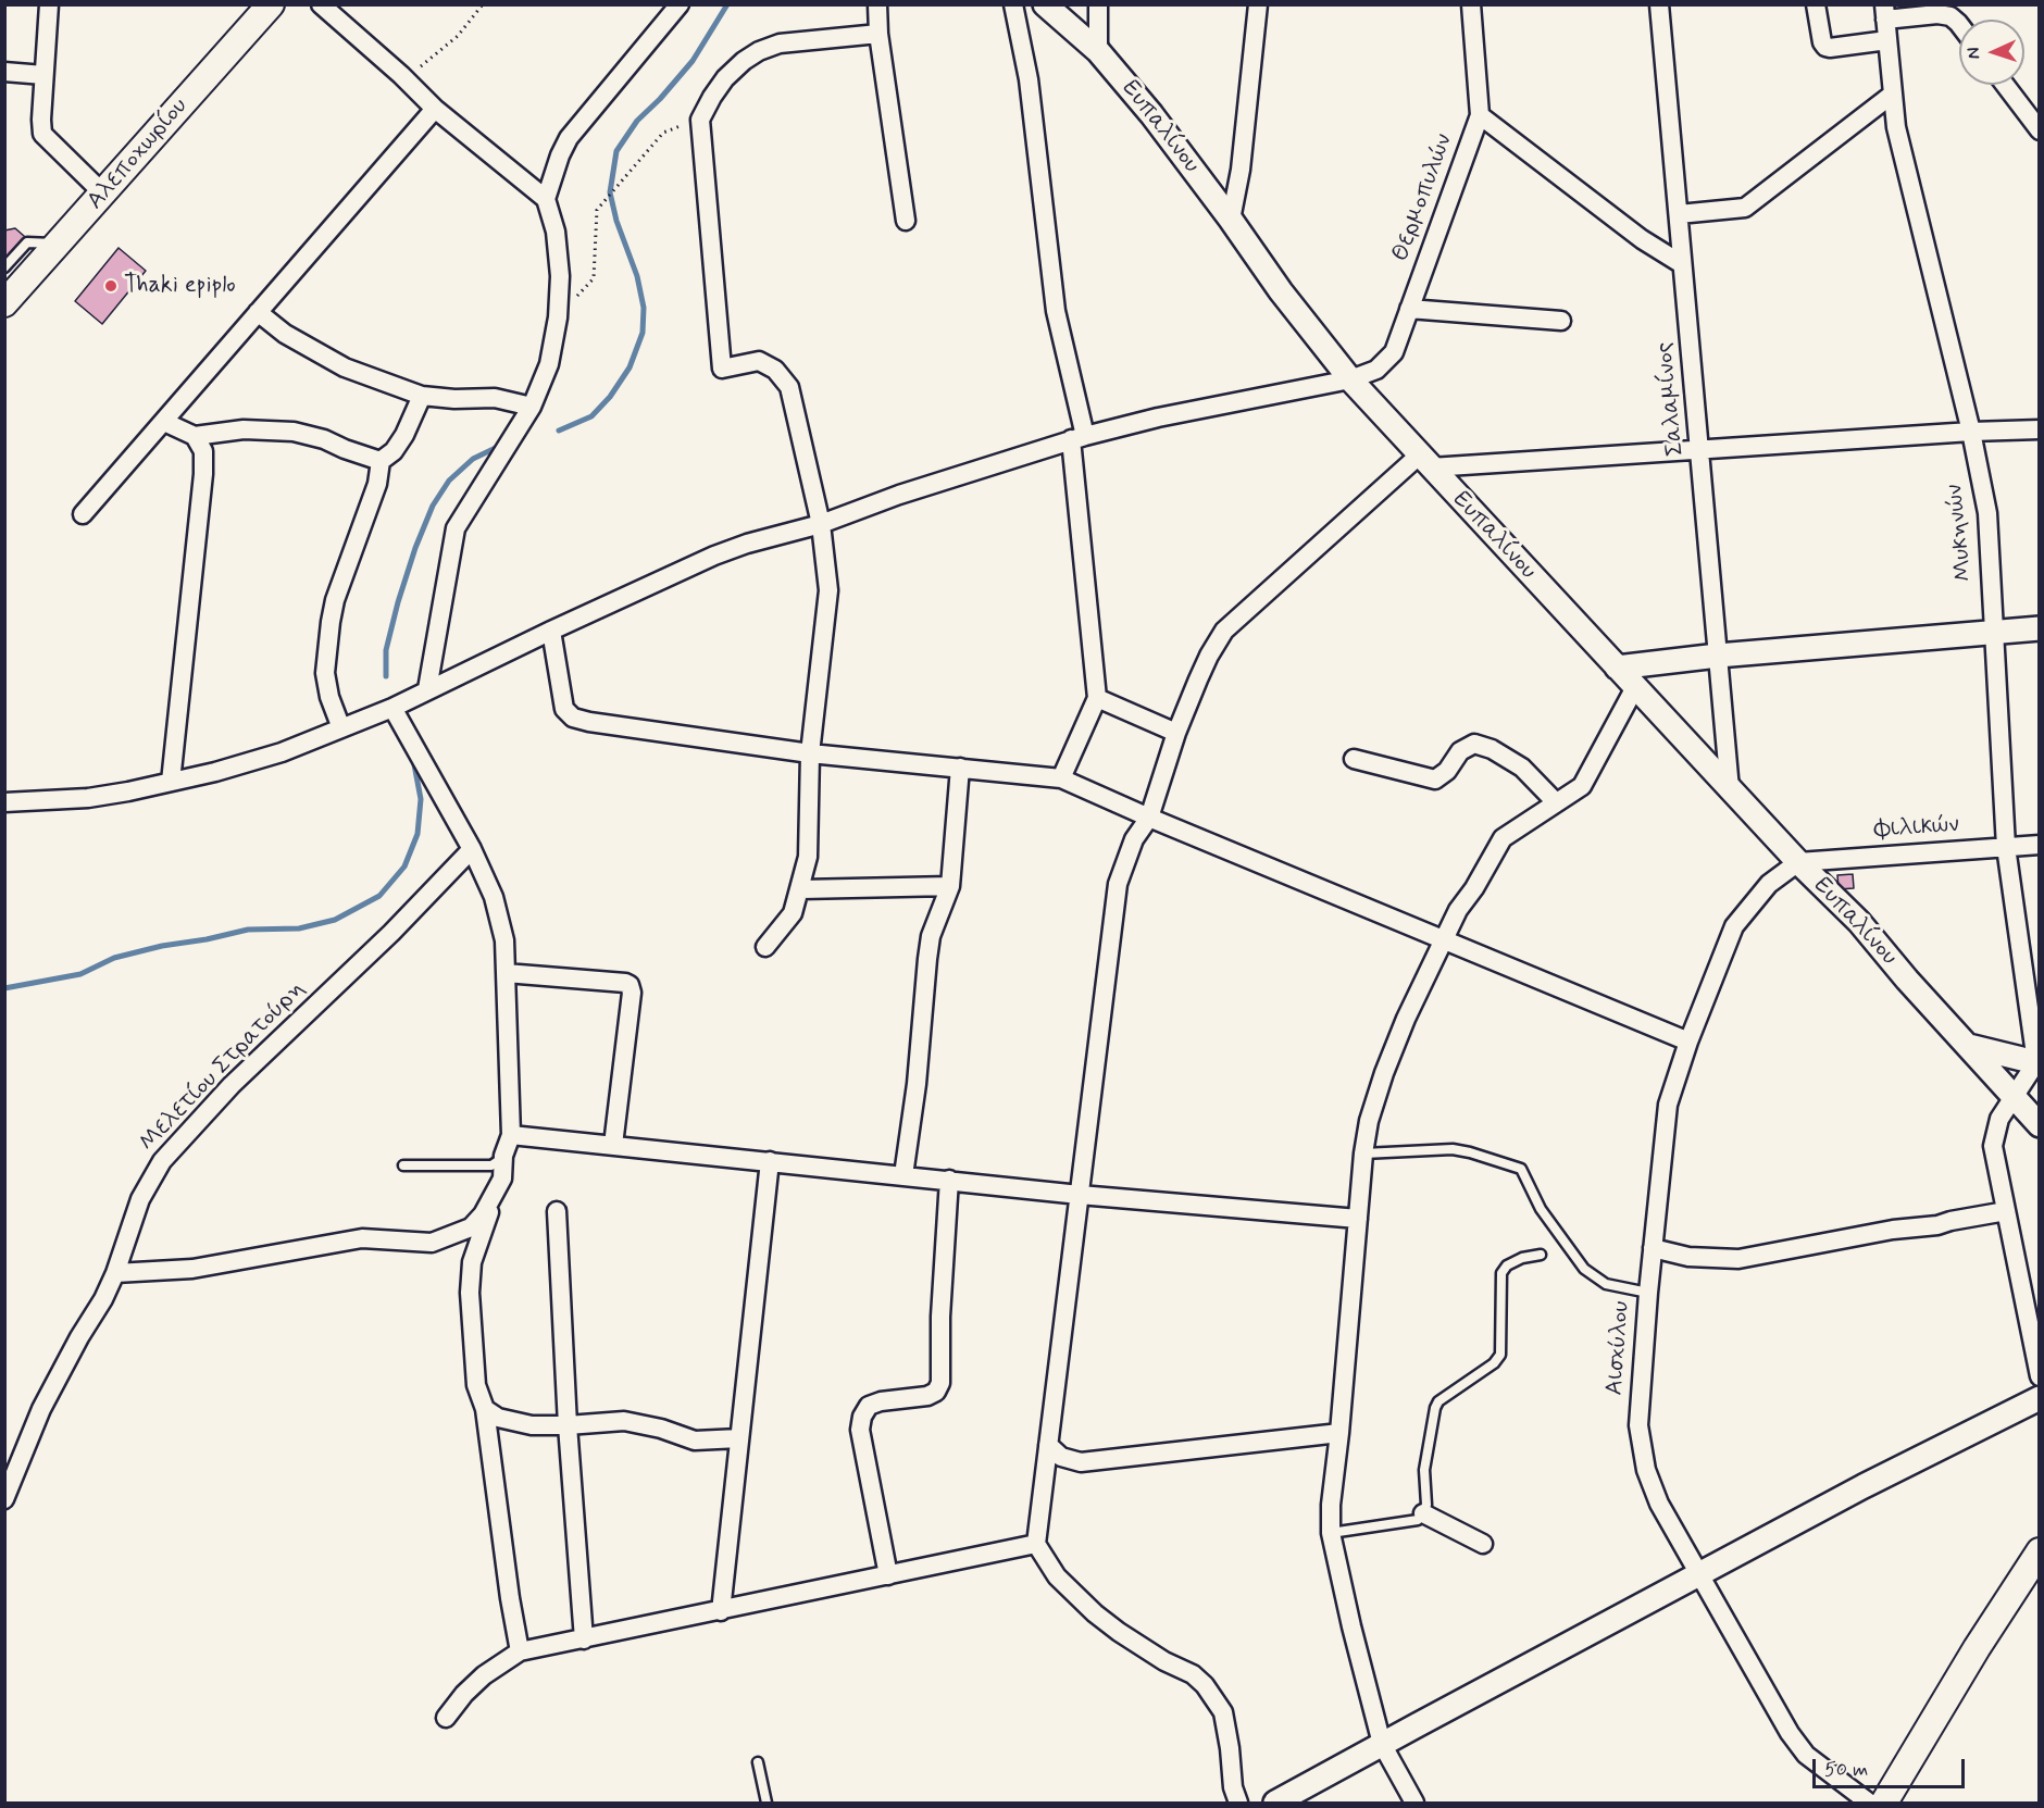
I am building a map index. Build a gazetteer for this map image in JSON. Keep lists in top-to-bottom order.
{
  "streets": {
    "main road": ["Αλεποχωρίου"],
    "street": [
      "Ευπαλίνου",
      "Θερμοπυλών",
      "Σαλαμίνος",
      "Μυκηνών",
      "Φιλικών",
      "Μελετίου Στρατούρη",
      "Αισχύλου"
    ]
  },
  "crossings": [
    ["Ευπαλίνου", "Θερμοπυλών"],
    ["Ευπαλίνου", "Σαλαμίνος"],
    ["Ευπαλίνου", "Φιλικών"],
    ["Ευπαλίνου", "Αισχύλου"],
    ["Μυκηνών", "Φιλικών"],
    ["Φιλικών", "Αισχύλου"]
  ],
  "places": ["Thaki epiplo"],
  "scale_bar": "50 m",
  "north": "left"
}
